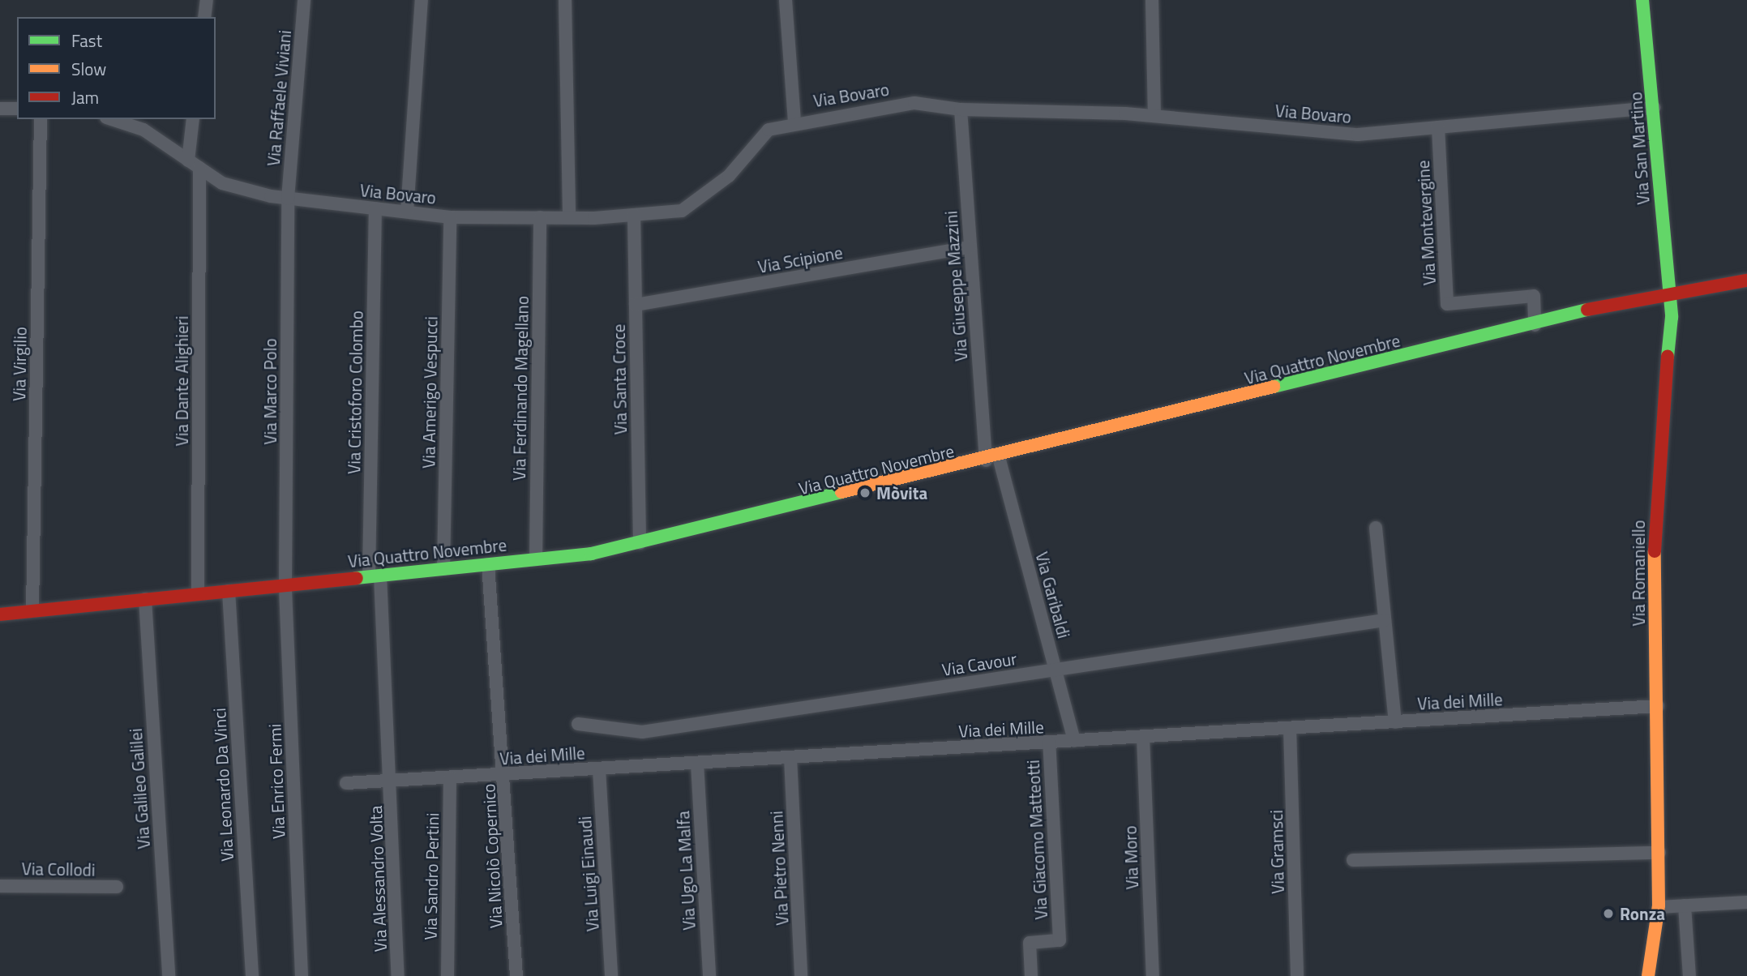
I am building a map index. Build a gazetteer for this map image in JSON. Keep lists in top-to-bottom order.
{
  "streets": {
    "street": [
      "Via Bovaro",
      "Via Raffaele Viviani",
      "Via San Martino",
      "Via Montevergine",
      "Via Scipione",
      "Via Giuseppe Mazzini",
      "Via Quattro Novembre",
      "Via Virgilio",
      "Via Santa Croce",
      "Via Dante Alighieri",
      "Via Ferdinando Magellano",
      "Via Marco Polo",
      "Via Cristoforo Colombo",
      "Via Amerigo Vespucci",
      "Via Romaniello",
      "Via Garibaldi",
      "Via Cavour",
      "Via dei Mille",
      "Via Enrico Fermi",
      "Via Leonardo Da Vinci",
      "Via Galileo Galilei",
      "Via Giacomo Matteotti",
      "Via Gramsci",
      "Via Nicolò Copernico",
      "Via Moro",
      "Via Pietro Nenni",
      "Via Collodi",
      "Via Ugo La Malfa",
      "Via Luigi Einaudi",
      "Via Sandro Pertini",
      "Via Alessandro Volta"
    ]
  },
  "crossings": [
    ["Via Bovaro", "Via Raffaele Viviani"],
    ["Via Bovaro", "Via San Martino"],
    ["Via Bovaro", "Via Montevergine"],
    ["Via Bovaro", "Via Giuseppe Mazzini"],
    ["Via Bovaro", "Via Santa Croce"],
    ["Via Bovaro", "Via Dante Alighieri"],
    ["Via Bovaro", "Via Ferdinando Magellano"],
    ["Via Bovaro", "Via Marco Polo"],
    ["Via Bovaro", "Via Cristoforo Colombo"],
    ["Via Bovaro", "Via Amerigo Vespucci"],
    ["Via Raffaele Viviani", "Via Marco Polo"],
    ["Via San Martino", "Via Quattro Novembre"],
    ["Via San Martino", "Via Romaniello"],
    ["Via Montevergine", "Via Quattro Novembre"],
    ["Via Scipione", "Via Giuseppe Mazzini"],
    ["Via Scipione", "Via Santa Croce"],
    ["Via Giuseppe Mazzini", "Via Quattro Novembre"],
    ["Via Giuseppe Mazzini", "Via Garibaldi"],
    ["Via Quattro Novembre", "Via Virgilio"],
    ["Via Quattro Novembre", "Via Santa Croce"],
    ["Via Quattro Novembre", "Via Dante Alighieri"],
    ["Via Quattro Novembre", "Via Ferdinando Magellano"],
    ["Via Quattro Novembre", "Via Marco Polo"],
    ["Via Quattro Novembre", "Via Cristoforo Colombo"],
    ["Via Quattro Novembre", "Via Amerigo Vespucci"],
    ["Via Quattro Novembre", "Via Romaniello"],
    ["Via Quattro Novembre", "Via Garibaldi"],
    ["Via Quattro Novembre", "Via Enrico Fermi"],
    ["Via Quattro Novembre", "Via Leonardo Da Vinci"],
    ["Via Quattro Novembre", "Via Galileo Galilei"],
    ["Via Quattro Novembre", "Via Nicolò Copernico"],
    ["Via Marco Polo", "Via Enrico Fermi"],
    ["Via Cristoforo Colombo", "Via dei Mille"],
    ["Via Cristoforo Colombo", "Via Alessandro Volta"],
    ["Via Romaniello", "Via dei Mille"],
    ["Via Garibaldi", "Via Cavour"],
    ["Via Garibaldi", "Via dei Mille"],
    ["Via dei Mille", "Via Giacomo Matteotti"],
    ["Via dei Mille", "Via Gramsci"],
    ["Via dei Mille", "Via Nicolò Copernico"],
    ["Via dei Mille", "Via Moro"],
    ["Via dei Mille", "Via Pietro Nenni"],
    ["Via dei Mille", "Via Ugo La Malfa"],
    ["Via dei Mille", "Via Luigi Einaudi"],
    ["Via dei Mille", "Via Sandro Pertini"],
    ["Via dei Mille", "Via Alessandro Volta"]
  ],
  "places": ["Mòvita", "Ronza"],
  "legend": ["Fast", "Slow", "Jam"]
}
